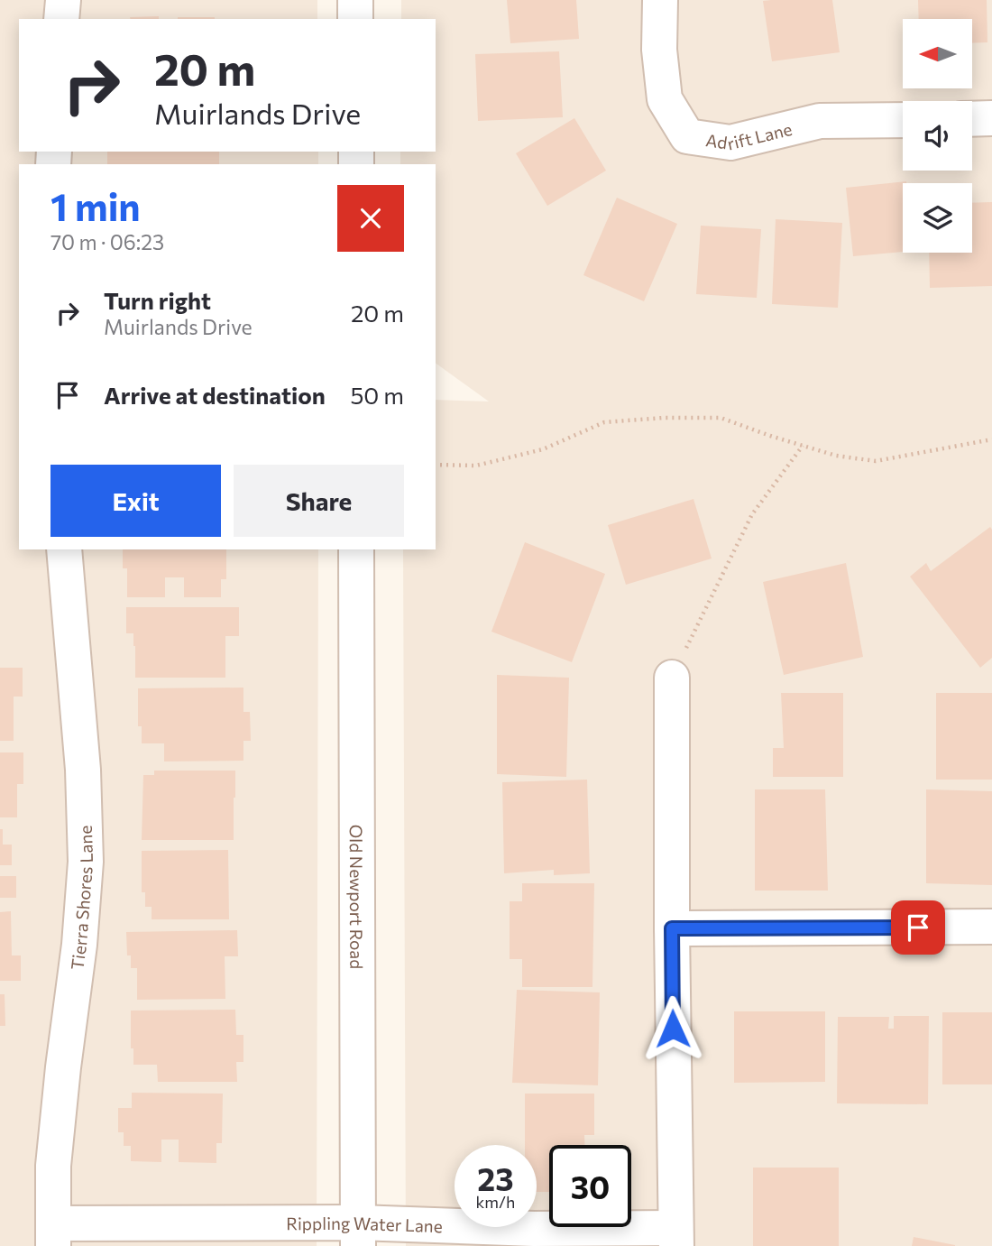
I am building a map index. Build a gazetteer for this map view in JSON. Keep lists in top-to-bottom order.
{
  "streets": {
    "street": [
      "Adrift Lane",
      "Tierra Shores Lane",
      "Old Newport Road",
      "Rippling Water Lane"
    ]
  },
  "crossings": [
    ["Tierra Shores Lane", "Rippling Water Lane"],
    ["Old Newport Road", "Rippling Water Lane"]
  ],
  "north": "left",
  "page": {
    "turn": ["20 m", "Muirlands Drive"],
    "heading": ["1 min", "70 m · 06:23"],
    "list": [
      {
        "name": "Turn right",
        "note": "Muirlands Drive",
        "value": "20 m"
      },
      {
        "name": "Arrive at destination",
        "value": "50 m"
      }
    ],
    "buttons": ["Exit", "Share"],
    "speed": "23 km/h",
    "limit": "30"
  }
}
